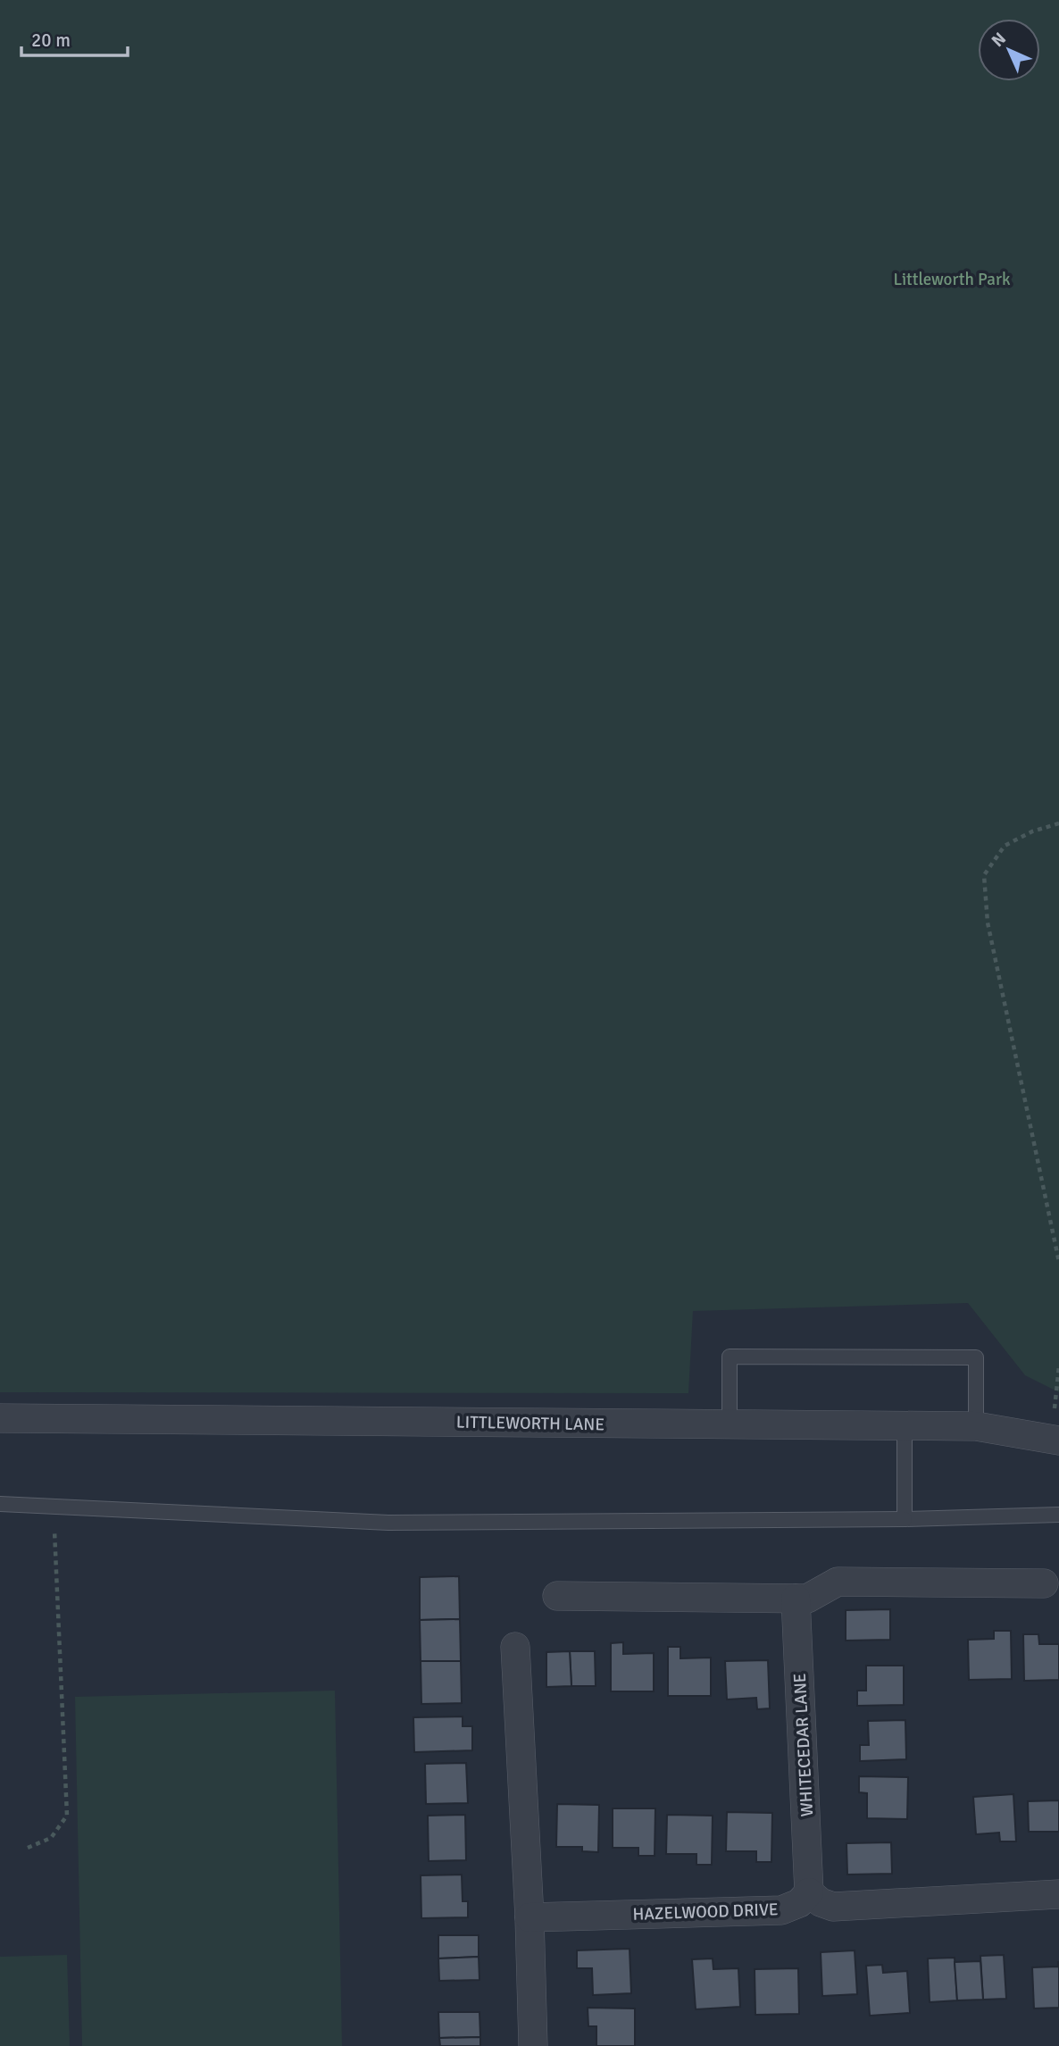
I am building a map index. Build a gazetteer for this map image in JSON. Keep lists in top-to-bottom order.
{
  "streets": {
    "street": ["LITTLEWORTH LANE", "WHITECEDAR LANE", "HAZELWOOD DRIVE"]
  },
  "crossings": [
    ["WHITECEDAR LANE", "HAZELWOOD DRIVE"]
  ],
  "parks": ["Littleworth Park"],
  "scale_bar": "20 m",
  "north": "top left"
}
